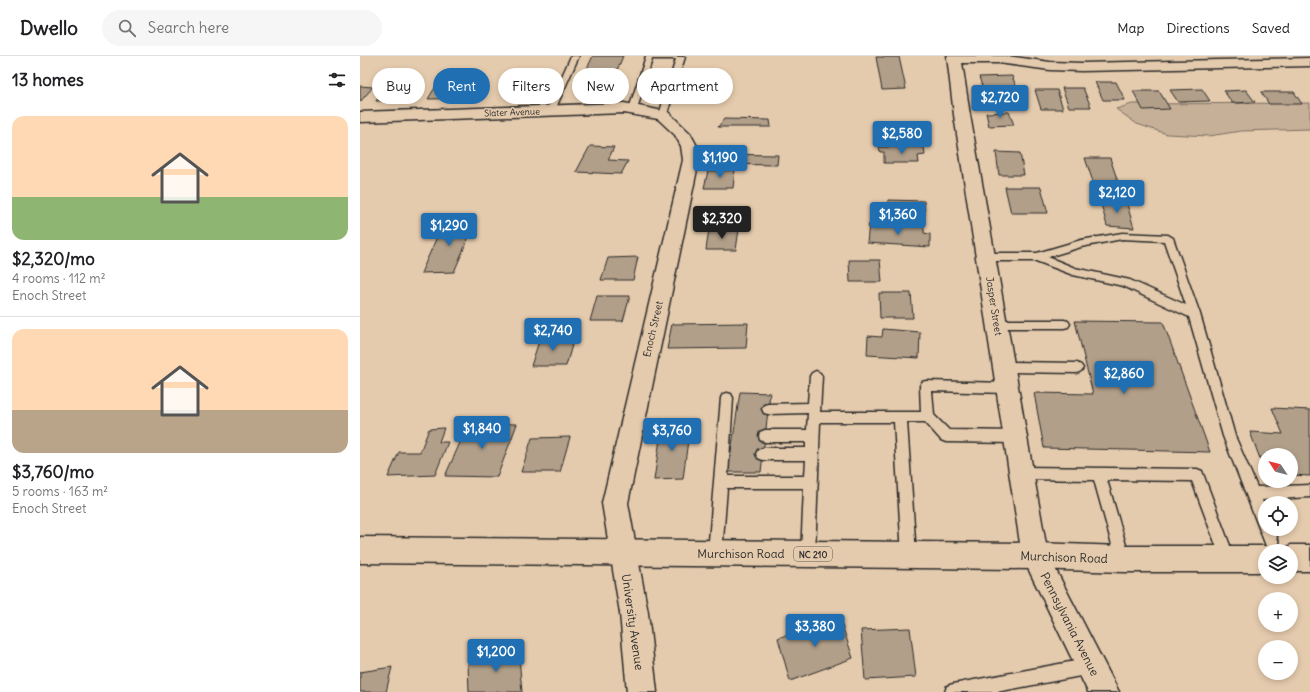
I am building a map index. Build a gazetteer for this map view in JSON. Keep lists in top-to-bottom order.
{
  "streets": {
    "street": [
      "Slater Avenue",
      "Jasper Street",
      "Enoch Street",
      "Murchison Road",
      "NC 210",
      "University Avenue",
      "Pennsylvania Avenue"
    ]
  },
  "crossings": [
    ["Slater Avenue", "Enoch Street"],
    ["Jasper Street", "Murchison Road"],
    ["Jasper Street", "Pennsylvania Avenue"],
    ["Enoch Street", "Murchison Road"],
    ["Enoch Street", "University Avenue"],
    ["Murchison Road", "University Avenue"],
    ["Murchison Road", "Pennsylvania Avenue"]
  ],
  "north": "top left",
  "page": {
    "header": "Dwello",
    "search": "Search here",
    "nav": ["Map", "Directions", "Saved"],
    "heading": "13 homes",
    "chip": [
      "Buy",
      "Rent",
      "Filters",
      "New",
      "Apartment"
    ],
    "price": [
      "$2,720",
      "$2,580",
      "$1,190",
      "$2,120",
      "$1,360",
      "$2,320",
      "$1,290",
      "$2,740",
      "$2,860",
      "$1,840",
      "$3,760",
      "$3,380",
      "$1,200"
    ],
    "list": [
      {
        "name": "$2,320/mo",
        "note": "4 rooms · 112 m² · Enoch Street"
      },
      {
        "name": "$3,760/mo",
        "note": "5 rooms · 163 m² · Enoch Street"
      }
    ],
    "map_buttons": ["+", "−"]
  }
}
